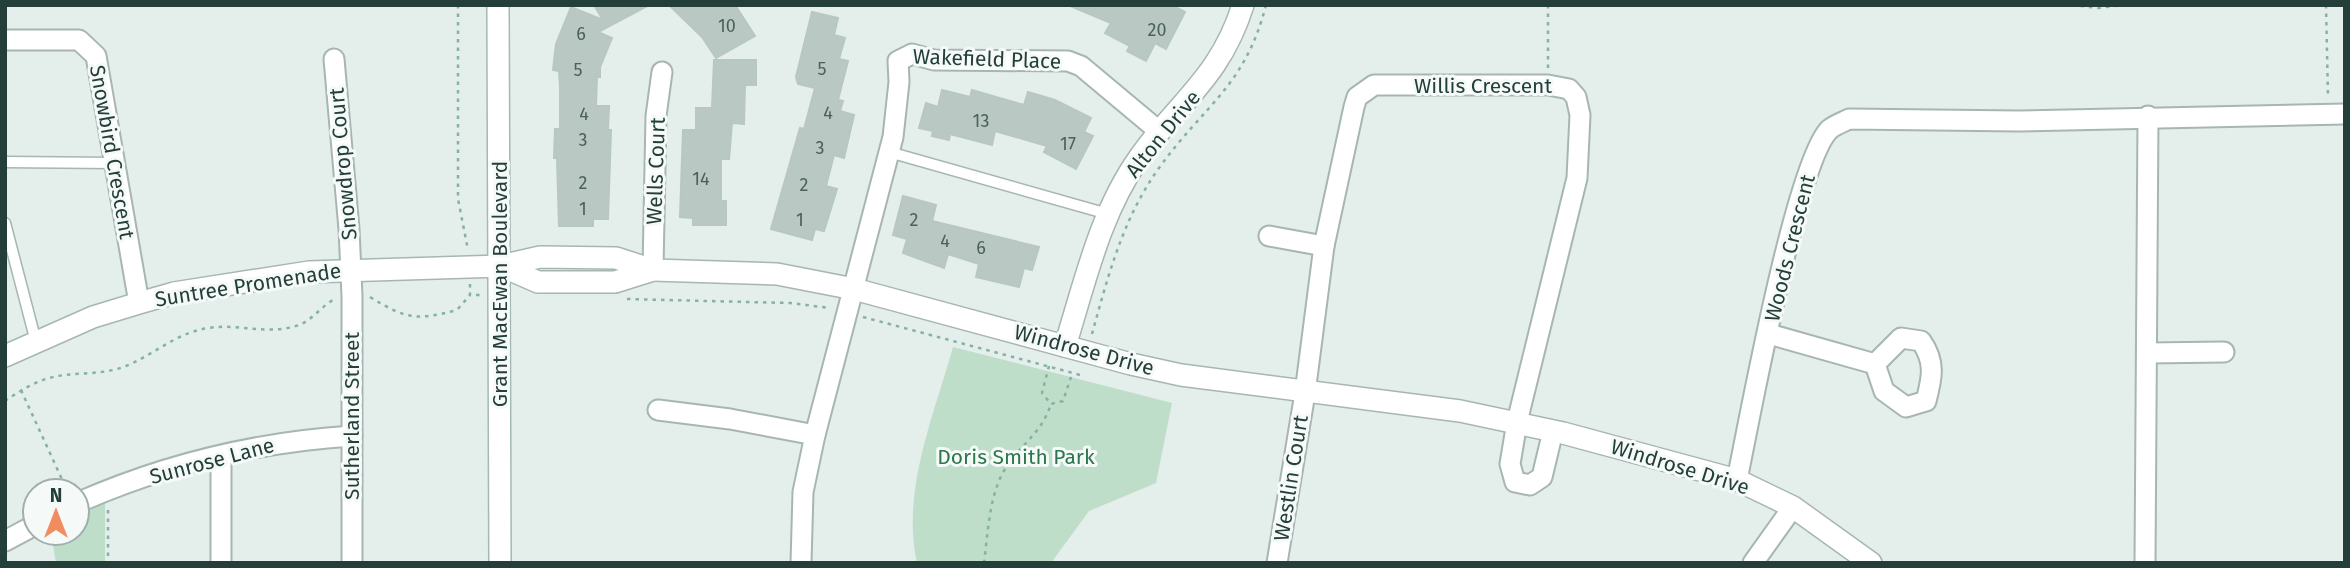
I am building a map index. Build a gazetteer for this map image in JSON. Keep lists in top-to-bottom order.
{
  "streets": {
    "street": [
      "Wakefield Place",
      "Willis Crescent",
      "Alton Drive",
      "Snowbird Crescent",
      "Snowdrop Court",
      "Wells Court",
      "Woods Crescent",
      "Grant MacEwan Boulevard",
      "Suntree Promenade",
      "Windrose Drive",
      "Sutherland Street",
      "Sunrose Lane",
      "Westlin Court"
    ]
  },
  "crossings": [
    ["Wakefield Place", "Alton Drive"],
    ["Wakefield Place", "Windrose Drive"],
    ["Willis Crescent", "Windrose Drive"],
    ["Willis Crescent", "Westlin Court"],
    ["Alton Drive", "Windrose Drive"],
    ["Snowbird Crescent", "Suntree Promenade"],
    ["Snowdrop Court", "Suntree Promenade"],
    ["Snowdrop Court", "Sutherland Street"],
    ["Wells Court", "Windrose Drive"],
    ["Woods Crescent", "Windrose Drive"],
    ["Grant MacEwan Boulevard", "Suntree Promenade"],
    ["Grant MacEwan Boulevard", "Windrose Drive"],
    ["Suntree Promenade", "Windrose Drive"],
    ["Suntree Promenade", "Sutherland Street"],
    ["Windrose Drive", "Westlin Court"],
    ["Sutherland Street", "Sunrose Lane"]
  ],
  "parks": ["Doris Smith Park"],
  "house_numbers": [
    "10",
    "20",
    "6",
    "5",
    "5",
    "4",
    "4",
    "13",
    "3",
    "17",
    "3",
    "14",
    "2",
    "2",
    "1",
    "1",
    "2",
    "4",
    "6"
  ],
  "north": "top"
}
